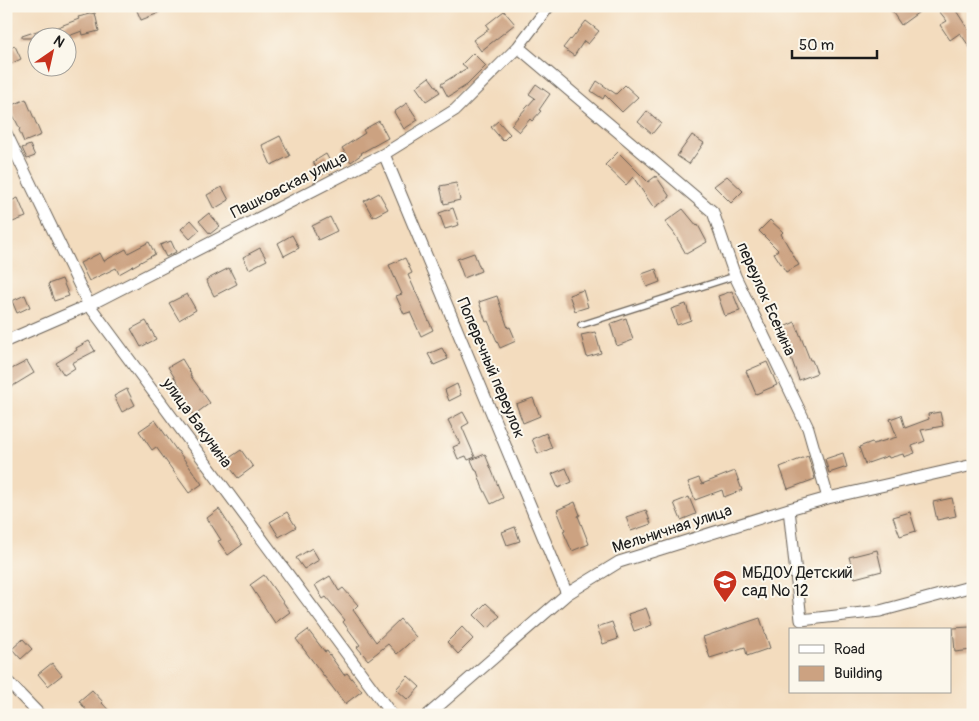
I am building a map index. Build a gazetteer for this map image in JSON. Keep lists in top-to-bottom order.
{
  "streets": {
    "street": [
      "Пашковская улица",
      "переулок Есенина",
      "Поперечный переулок",
      "улица Бакунина",
      "Мельничная улица"
    ]
  },
  "crossings": [
    ["Пашковская улица", "переулок Есенина"],
    ["Пашковская улица", "Поперечный переулок"],
    ["Пашковская улица", "улица Бакунина"],
    ["переулок Есенина", "Мельничная улица"],
    ["Поперечный переулок", "Мельничная улица"]
  ],
  "places": {
    "school or university": ["МБДОУ Детский сад № 12"]
  },
  "legend": ["Road", "Building"],
  "scale_bar": "50 m",
  "north": "top right"
}
